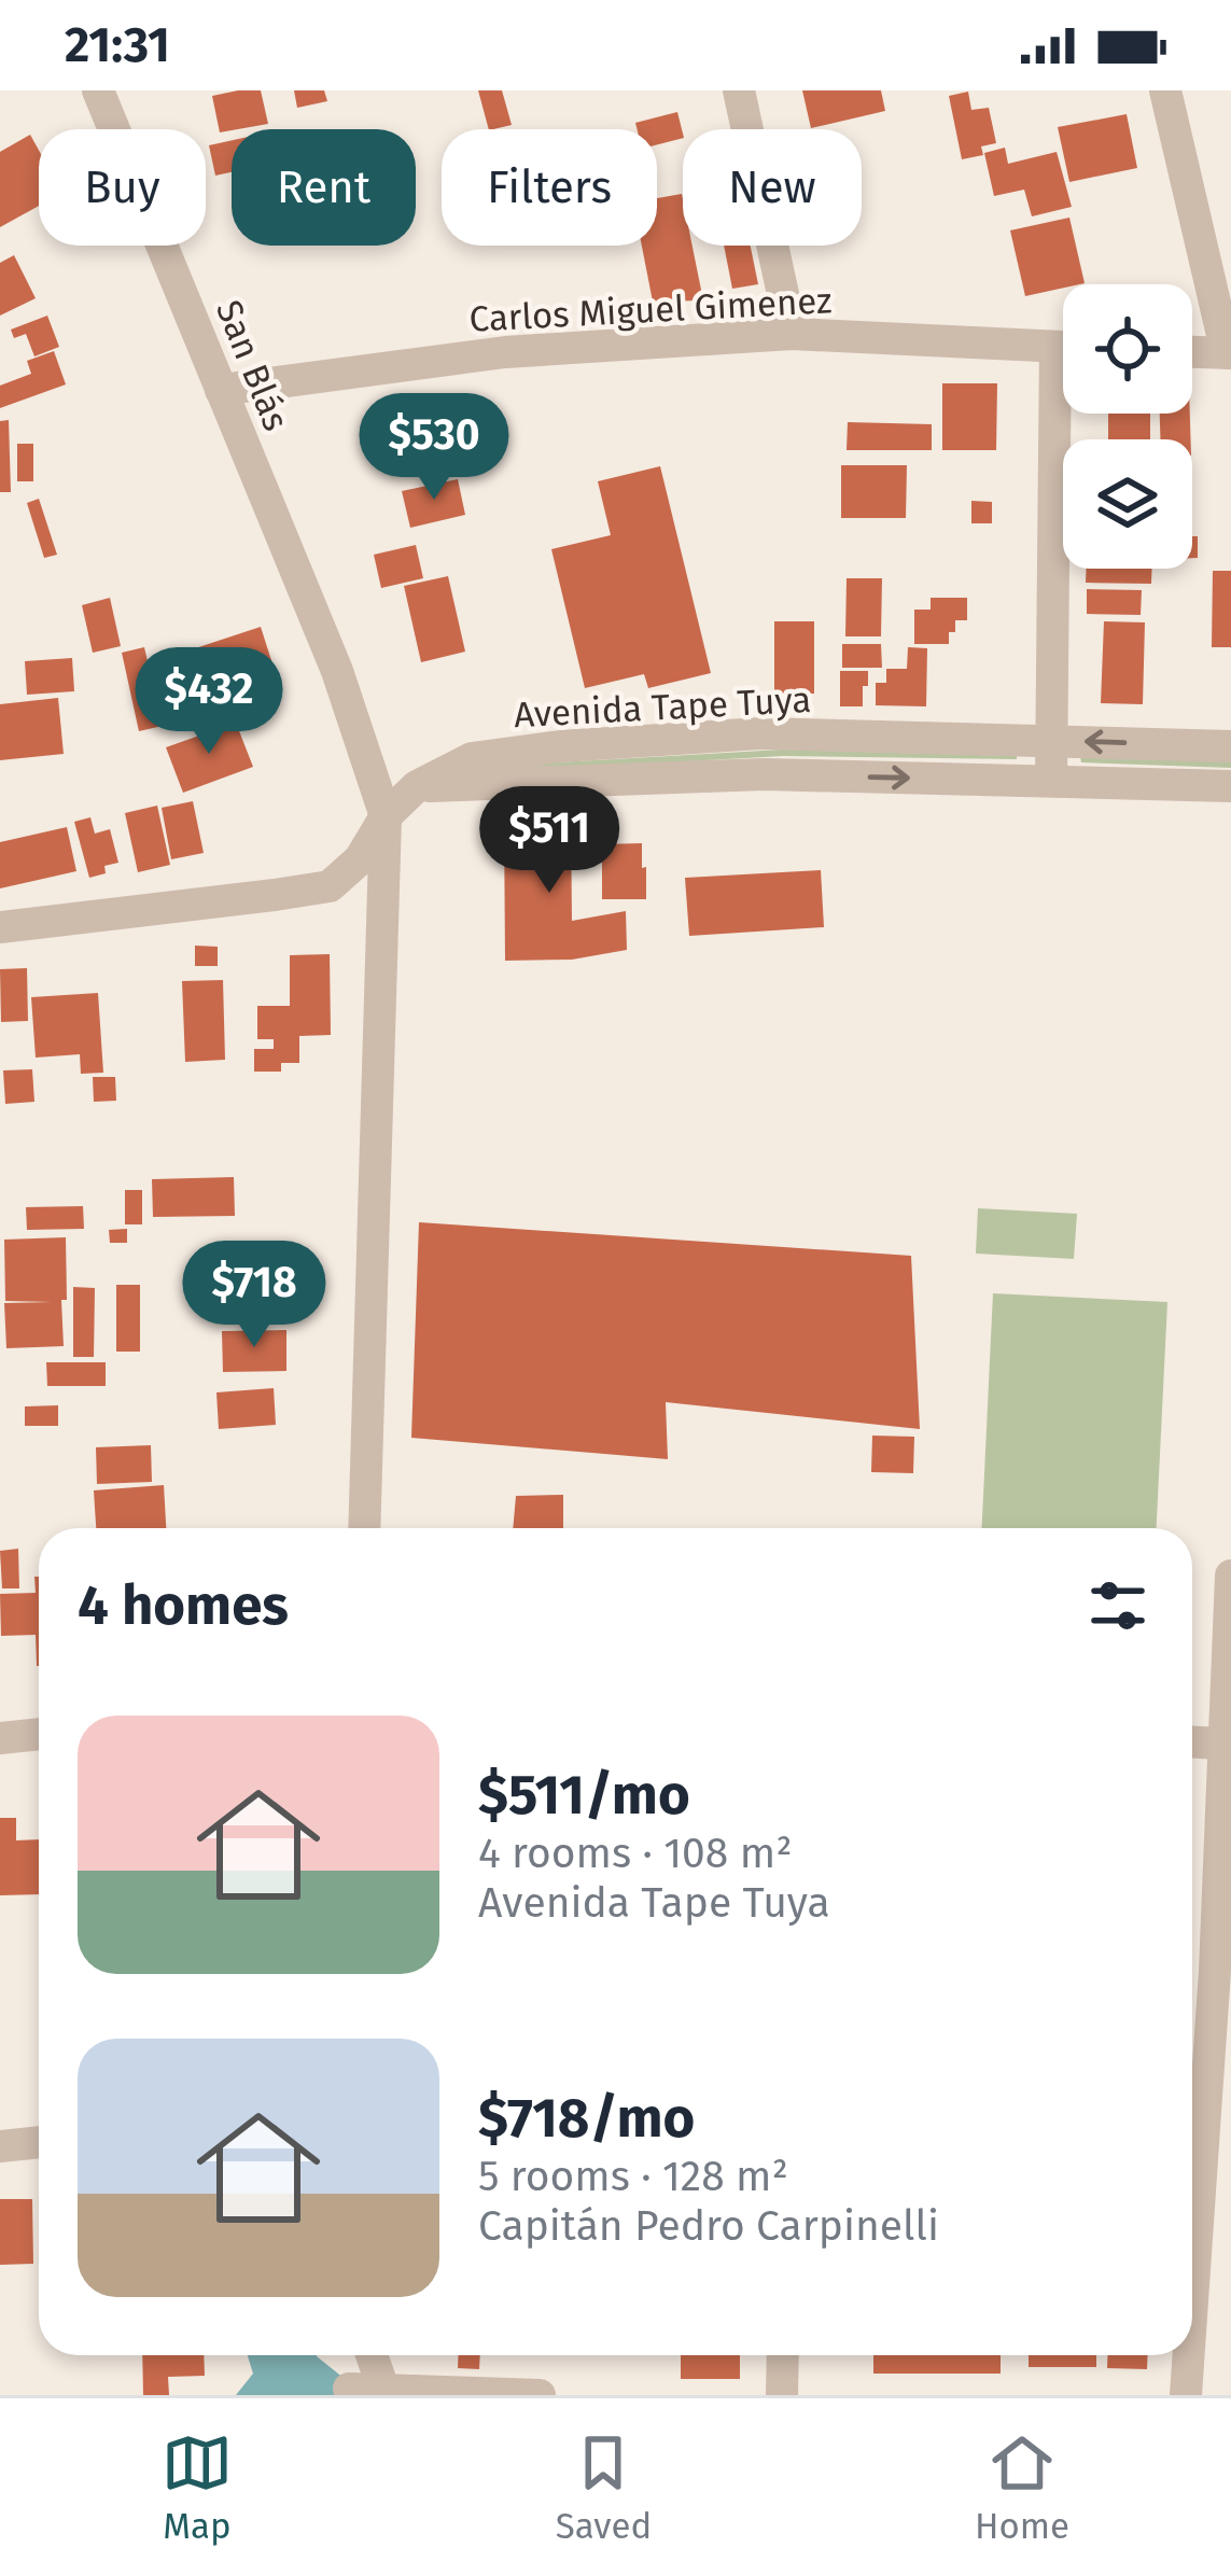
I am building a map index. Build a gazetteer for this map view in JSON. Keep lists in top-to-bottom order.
{
  "streets": {
    "street": ["Carlos Miguel Gimenez", "San Blás", "Avenida Tape Tuya"]
  },
  "crossings": [
    ["Carlos Miguel Gimenez", "San Blás"],
    ["San Blás", "Avenida Tape Tuya"]
  ],
  "page": {
    "status": "21:31",
    "chip": [
      "Buy",
      "Rent",
      "Filters",
      "New"
    ],
    "price": [
      "$530",
      "$432",
      "$511",
      "$718"
    ],
    "heading": "4 homes",
    "list": [
      {
        "name": "$511/mo",
        "note": "4 rooms · 108 m² · Avenida Tape Tuya"
      },
      {
        "name": "$718/mo",
        "note": "5 rooms · 128 m² · Capitán Pedro Carpinelli"
      }
    ],
    "tabs": ["Map", "Saved", "Home"]
  }
}
